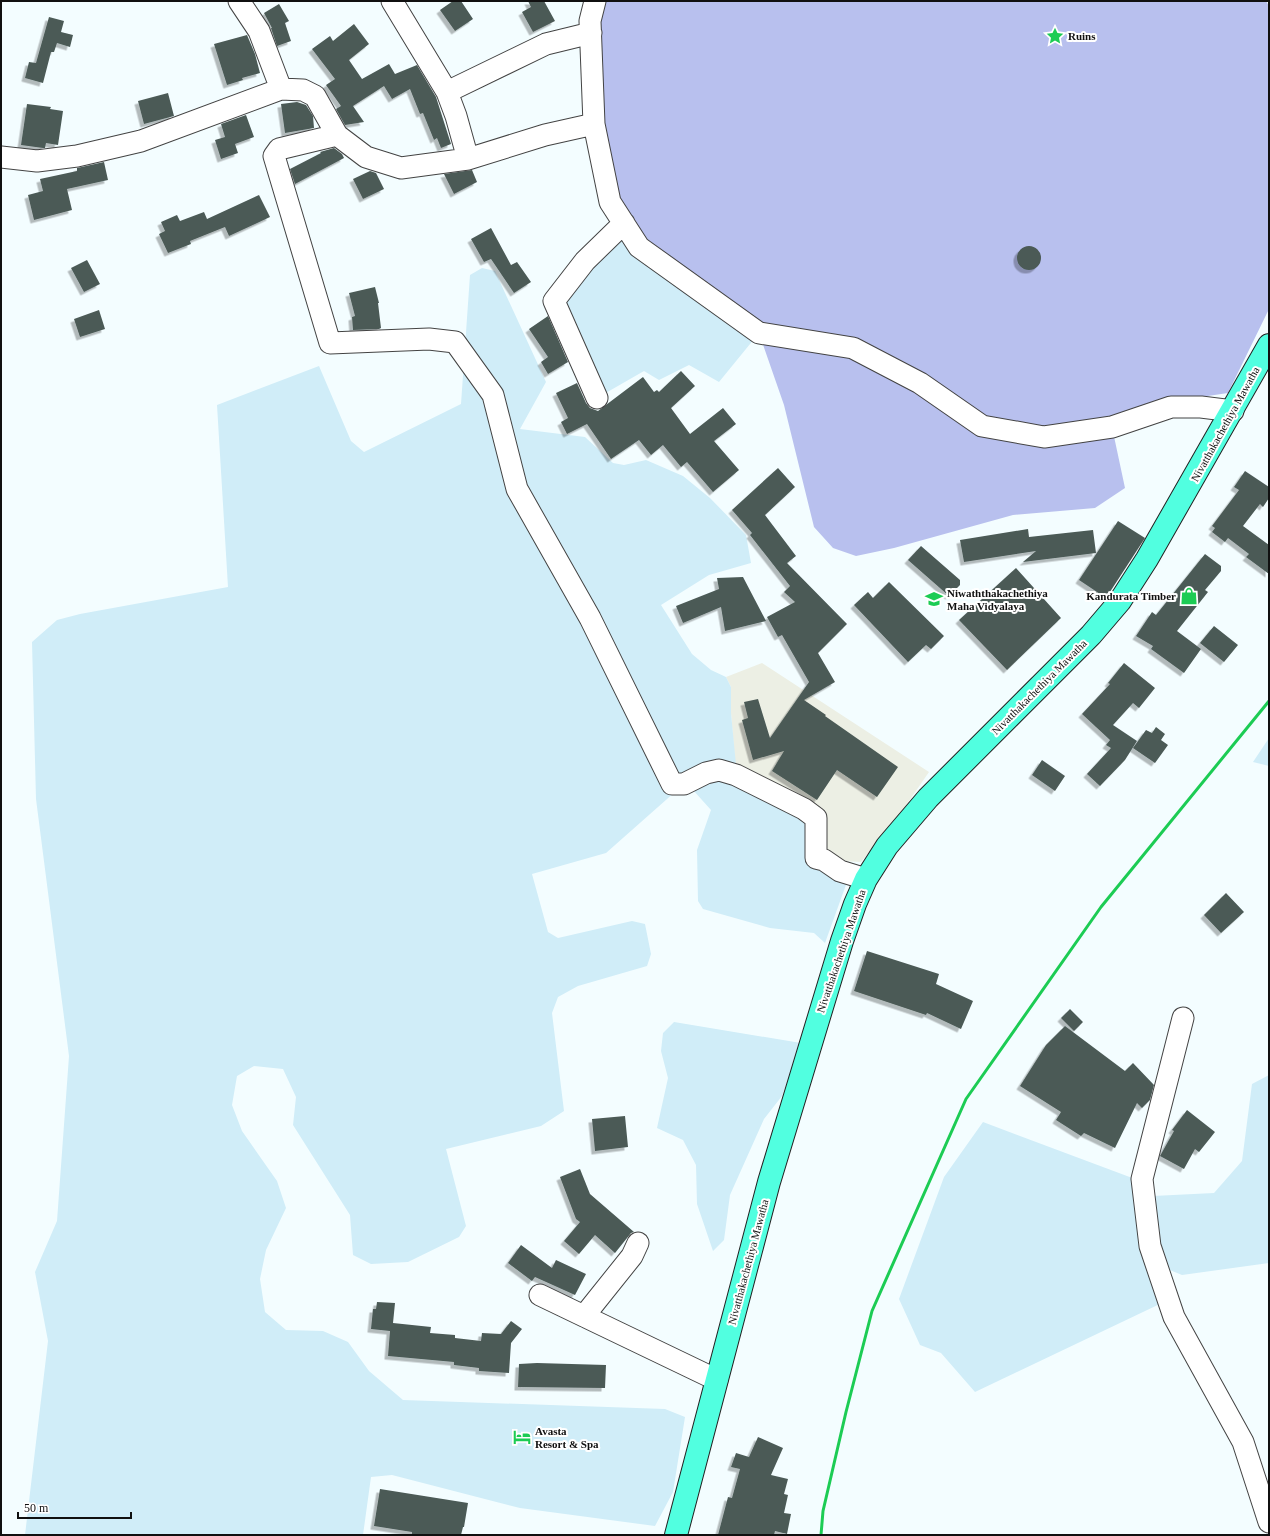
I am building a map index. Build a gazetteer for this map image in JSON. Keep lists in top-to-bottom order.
{
  "streets": {
    "highway": ["Nivatthakachethiya Mawatha"]
  },
  "places": {
    "place": ["Ruins"],
    "shop": ["Kandurata Timber"],
    "school or university": ["Niwaththakachethiya Maha Vidyalaya"],
    "hotel": ["Avasta Resort & Spa"]
  },
  "scale_bar": "50 m"
}
